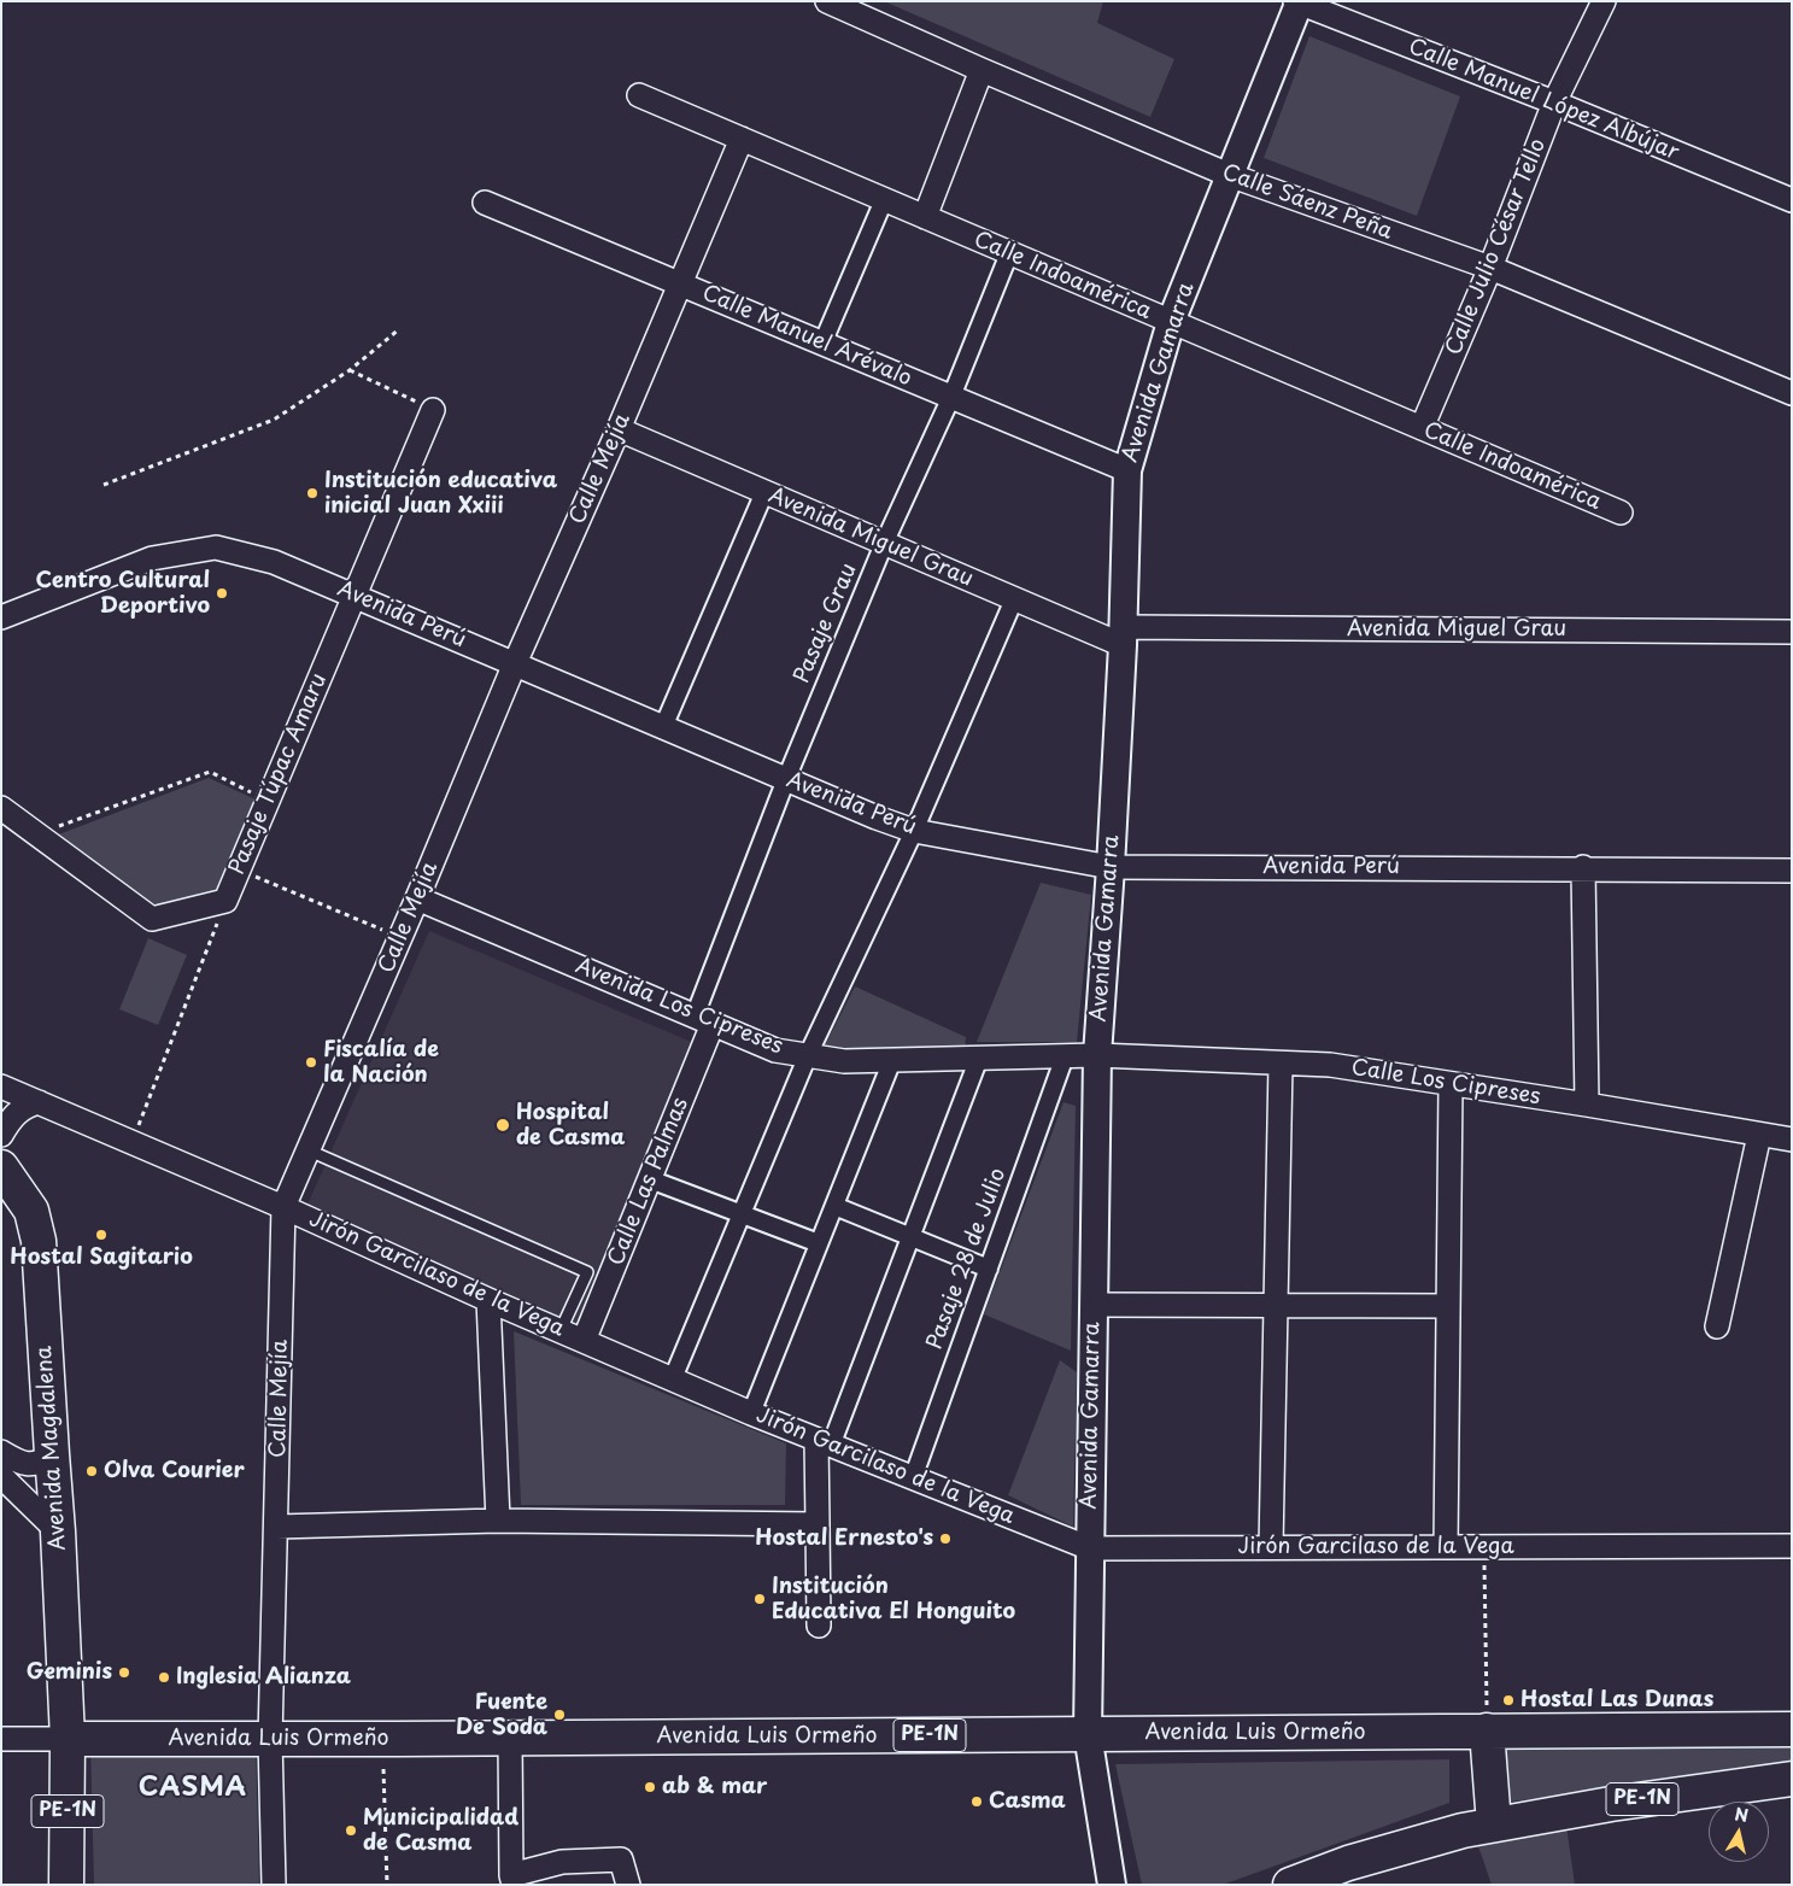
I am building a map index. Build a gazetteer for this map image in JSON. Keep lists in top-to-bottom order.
{
  "streets": {
    "highway": ["Avenida Magdalena", "Avenida Luis Ormeño", "PE-1N"],
    "street": [
      "Calle Manuel López Albújar",
      "Calle Sáenz Peña",
      "Calle Julio César Tello",
      "Calle Indoamérica",
      "Calle Manuel Arévalo",
      "Avenida Gamarra",
      "Calle Mejía",
      "Avenida Miguel Grau",
      "Avenida Perú",
      "Pasaje Grau",
      "Pasaje Túpac Amaru",
      "Avenida Los Cipreses",
      "Calle Los Cipreses",
      "Calle Las Palmas",
      "Pasaje 28 de Julio",
      "Jirón Garcilaso de la Vega"
    ]
  },
  "crossings": [
    ["Calle Manuel López Albújar", "Calle Julio César Tello"],
    ["Calle Manuel López Albújar", "Avenida Gamarra"],
    ["Calle Sáenz Peña", "Calle Julio César Tello"],
    ["Calle Sáenz Peña", "Avenida Gamarra"],
    ["Calle Julio César Tello", "Calle Indoamérica"],
    ["Calle Indoamérica", "Avenida Gamarra"],
    ["Calle Indoamérica", "Calle Mejía"],
    ["Calle Indoamérica", "Pasaje Grau"],
    ["Calle Manuel Arévalo", "Avenida Gamarra"],
    ["Calle Manuel Arévalo", "Calle Mejía"],
    ["Calle Manuel Arévalo", "Pasaje Grau"],
    ["Avenida Gamarra", "Avenida Miguel Grau"],
    ["Avenida Gamarra", "Avenida Perú"],
    ["Avenida Gamarra", "Avenida Los Cipreses"],
    ["Avenida Gamarra", "Calle Los Cipreses"],
    ["Avenida Gamarra", "Jirón Garcilaso de la Vega"],
    ["Avenida Gamarra", "Avenida Luis Ormeño"],
    ["Calle Mejía", "Avenida Miguel Grau"],
    ["Calle Mejía", "Avenida Perú"],
    ["Calle Mejía", "Avenida Los Cipreses"],
    ["Calle Mejía", "Jirón Garcilaso de la Vega"],
    ["Calle Mejía", "Avenida Luis Ormeño"],
    ["Avenida Miguel Grau", "Pasaje Grau"],
    ["Avenida Perú", "Pasaje Grau"],
    ["Avenida Perú", "Pasaje Túpac Amaru"],
    ["Pasaje Grau", "Avenida Los Cipreses"],
    ["Pasaje Grau", "Calle Las Palmas"],
    ["Pasaje Túpac Amaru", "Jirón Garcilaso de la Vega"],
    ["Avenida Los Cipreses", "Calle Los Cipreses"],
    ["Avenida Los Cipreses", "Calle Las Palmas"],
    ["Avenida Los Cipreses", "Pasaje 28 de Julio"],
    ["Calle Las Palmas", "Jirón Garcilaso de la Vega"],
    ["Pasaje 28 de Julio", "Jirón Garcilaso de la Vega"],
    ["Avenida Magdalena", "Avenida Luis Ormeño"],
    ["Avenida Magdalena", "PE-1N"],
    ["Avenida Luis Ormeño", "PE-1N"]
  ],
  "districts": ["CASMA"],
  "places": [
    "Institución educativa inicial Juan Xxiii",
    "Centro Cultural Deportivo",
    "Fiscalía de la Nación",
    "Hospital de Casma",
    "Hostal Sagitario",
    "Olva Courier",
    "Hostal Ernesto's",
    "Institución Educativa El Honguito",
    "Geminis",
    "Inglesia Alianza",
    "Hostal Las Dunas",
    "Fuente De Soda",
    "ab & mar",
    "Casma",
    "Municipalidad de Casma"
  ],
  "north": "top"
}
